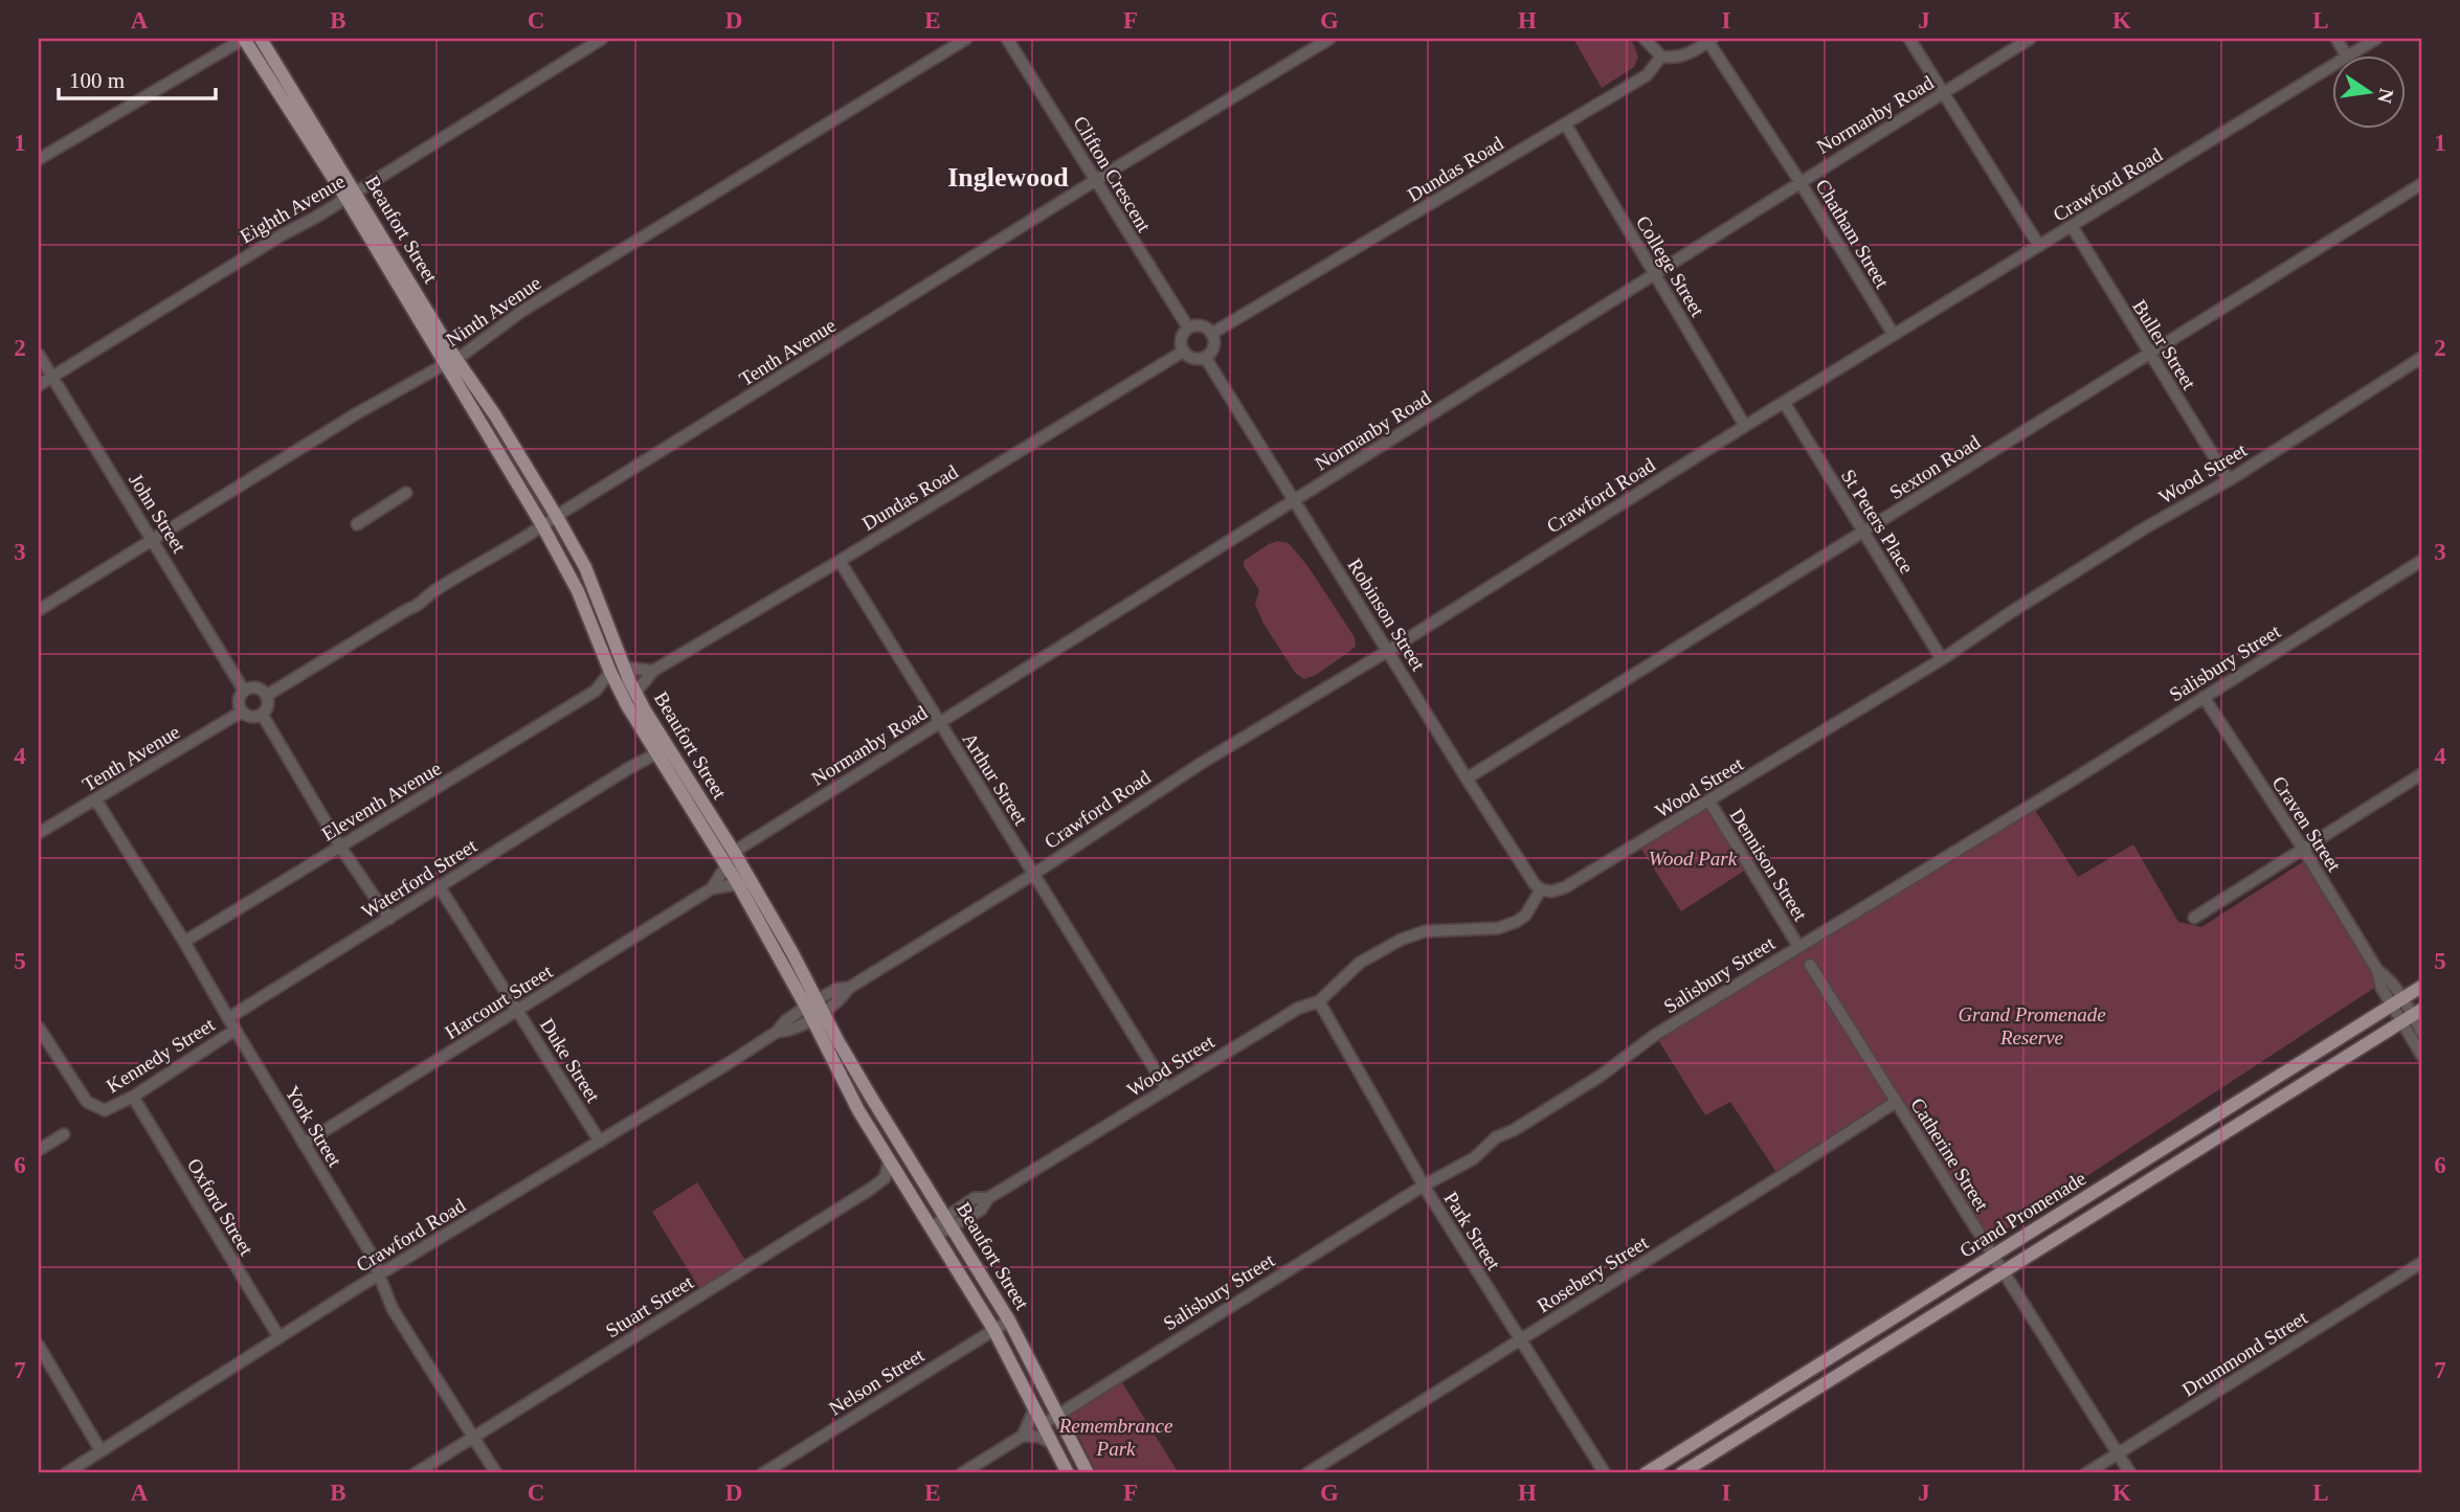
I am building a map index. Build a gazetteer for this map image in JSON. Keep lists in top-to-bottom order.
{
  "streets": {
    "main road": ["Beaufort Street", "Grand Promenade"],
    "street": [
      "Normanby Road",
      "Dundas Road",
      "Clifton Crescent",
      "Crawford Road",
      "Eighth Avenue",
      "Chatham Street",
      "College Street",
      "Ninth Avenue",
      "Buller Street",
      "Tenth Avenue",
      "Sexton Road",
      "Wood Street",
      "John Street",
      "St Peters Place",
      "Robinson Street",
      "Salisbury Street",
      "Arthur Street",
      "Eleventh Avenue",
      "Craven Street",
      "Dennison Street",
      "Waterford Street",
      "Harcourt Street",
      "Kennedy Street",
      "Duke Street",
      "York Street",
      "Catherine Street",
      "Oxford Street",
      "Park Street",
      "Rosebery Street",
      "Stuart Street",
      "Drummond Street",
      "Nelson Street"
    ]
  },
  "crossings": [
    ["Normanby Road", "Beaufort Street"],
    ["Normanby Road", "Chatham Street"],
    ["Normanby Road", "College Street"],
    ["Normanby Road", "Robinson Street"],
    ["Normanby Road", "Arthur Street"],
    ["Dundas Road", "Clifton Crescent"],
    ["Dundas Road", "Beaufort Street"],
    ["Dundas Road", "College Street"],
    ["Dundas Road", "Robinson Street"],
    ["Dundas Road", "Arthur Street"],
    ["Clifton Crescent", "Tenth Avenue"],
    ["Clifton Crescent", "Robinson Street"],
    ["Crawford Road", "Beaufort Street"],
    ["Crawford Road", "Chatham Street"],
    ["Crawford Road", "College Street"],
    ["Crawford Road", "Buller Street"],
    ["Crawford Road", "St Peters Place"],
    ["Crawford Road", "Robinson Street"],
    ["Crawford Road", "Arthur Street"],
    ["Crawford Road", "Duke Street"],
    ["Crawford Road", "York Street"],
    ["Crawford Road", "Oxford Street"],
    ["Eighth Avenue", "Beaufort Street"],
    ["Eighth Avenue", "John Street"],
    ["Beaufort Street", "Ninth Avenue"],
    ["Beaufort Street", "Tenth Avenue"],
    ["Beaufort Street", "Wood Street"],
    ["Beaufort Street", "Salisbury Street"],
    ["Beaufort Street", "Eleventh Avenue"],
    ["Beaufort Street", "Waterford Street"],
    ["Beaufort Street", "Harcourt Street"],
    ["Beaufort Street", "Stuart Street"],
    ["Beaufort Street", "Nelson Street"],
    ["Ninth Avenue", "John Street"],
    ["Buller Street", "Sexton Road"],
    ["Buller Street", "Wood Street"],
    ["Tenth Avenue", "John Street"],
    ["Tenth Avenue", "York Street"],
    ["Sexton Road", "St Peters Place"],
    ["Sexton Road", "Robinson Street"],
    ["Wood Street", "St Peters Place"],
    ["Wood Street", "Robinson Street"],
    ["Wood Street", "Arthur Street"],
    ["Wood Street", "Dennison Street"],
    ["Wood Street", "Park Street"],
    ["Salisbury Street", "Craven Street"],
    ["Salisbury Street", "Dennison Street"],
    ["Salisbury Street", "Park Street"],
    ["Eleventh Avenue", "York Street"],
    ["Craven Street", "Grand Promenade"],
    ["Waterford Street", "Duke Street"],
    ["Waterford Street", "York Street"],
    ["Harcourt Street", "Duke Street"],
    ["Harcourt Street", "York Street"],
    ["Kennedy Street", "York Street"],
    ["Kennedy Street", "Oxford Street"],
    ["York Street", "Stuart Street"],
    ["Catherine Street", "Grand Promenade"],
    ["Catherine Street", "Rosebery Street"],
    ["Catherine Street", "Drummond Street"],
    ["Park Street", "Rosebery Street"]
  ],
  "districts": ["Inglewood"],
  "parks": ["Wood Park", "Grand Promenade Reserve", "Remembrance Park"],
  "scale_bar": "100 m",
  "north": "right",
  "grid": {
    "columns": [
      "A",
      "B",
      "C",
      "D",
      "E",
      "F",
      "G",
      "H",
      "I",
      "J",
      "K",
      "L"
    ],
    "rows": [
      "1",
      "2",
      "3",
      "4",
      "5",
      "6",
      "7"
    ]
  }
}
